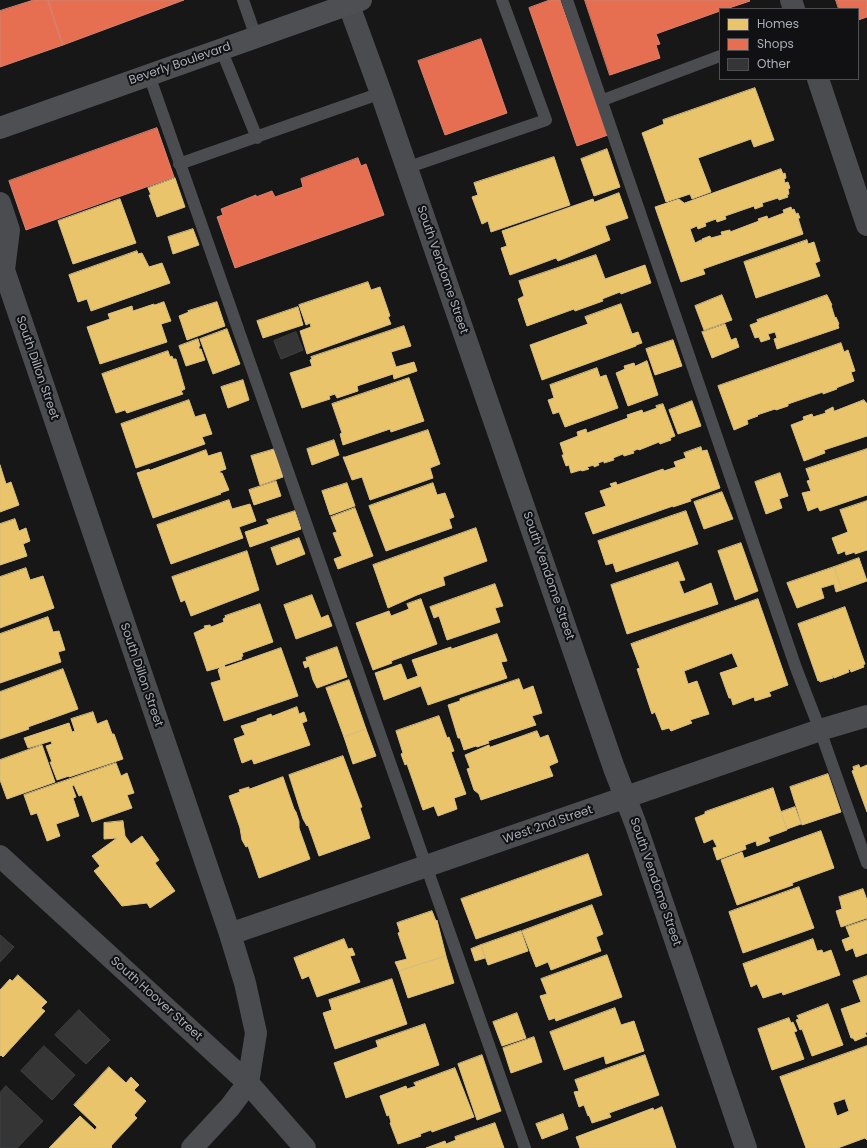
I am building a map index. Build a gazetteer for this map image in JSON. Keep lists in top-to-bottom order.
{
  "streets": {
    "main road": ["Beverly Boulevard"],
    "street": [
      "South Vendome Street",
      "South Dillon Street",
      "West 2nd Street",
      "South Hoover Street"
    ]
  },
  "crossings": [
    ["Beverly Boulevard", "South Vendome Street"],
    ["South Vendome Street", "West 2nd Street"],
    ["South Dillon Street", "West 2nd Street"],
    ["South Dillon Street", "South Hoover Street"]
  ],
  "legend": ["Homes", "Shops", "Other"]
}
